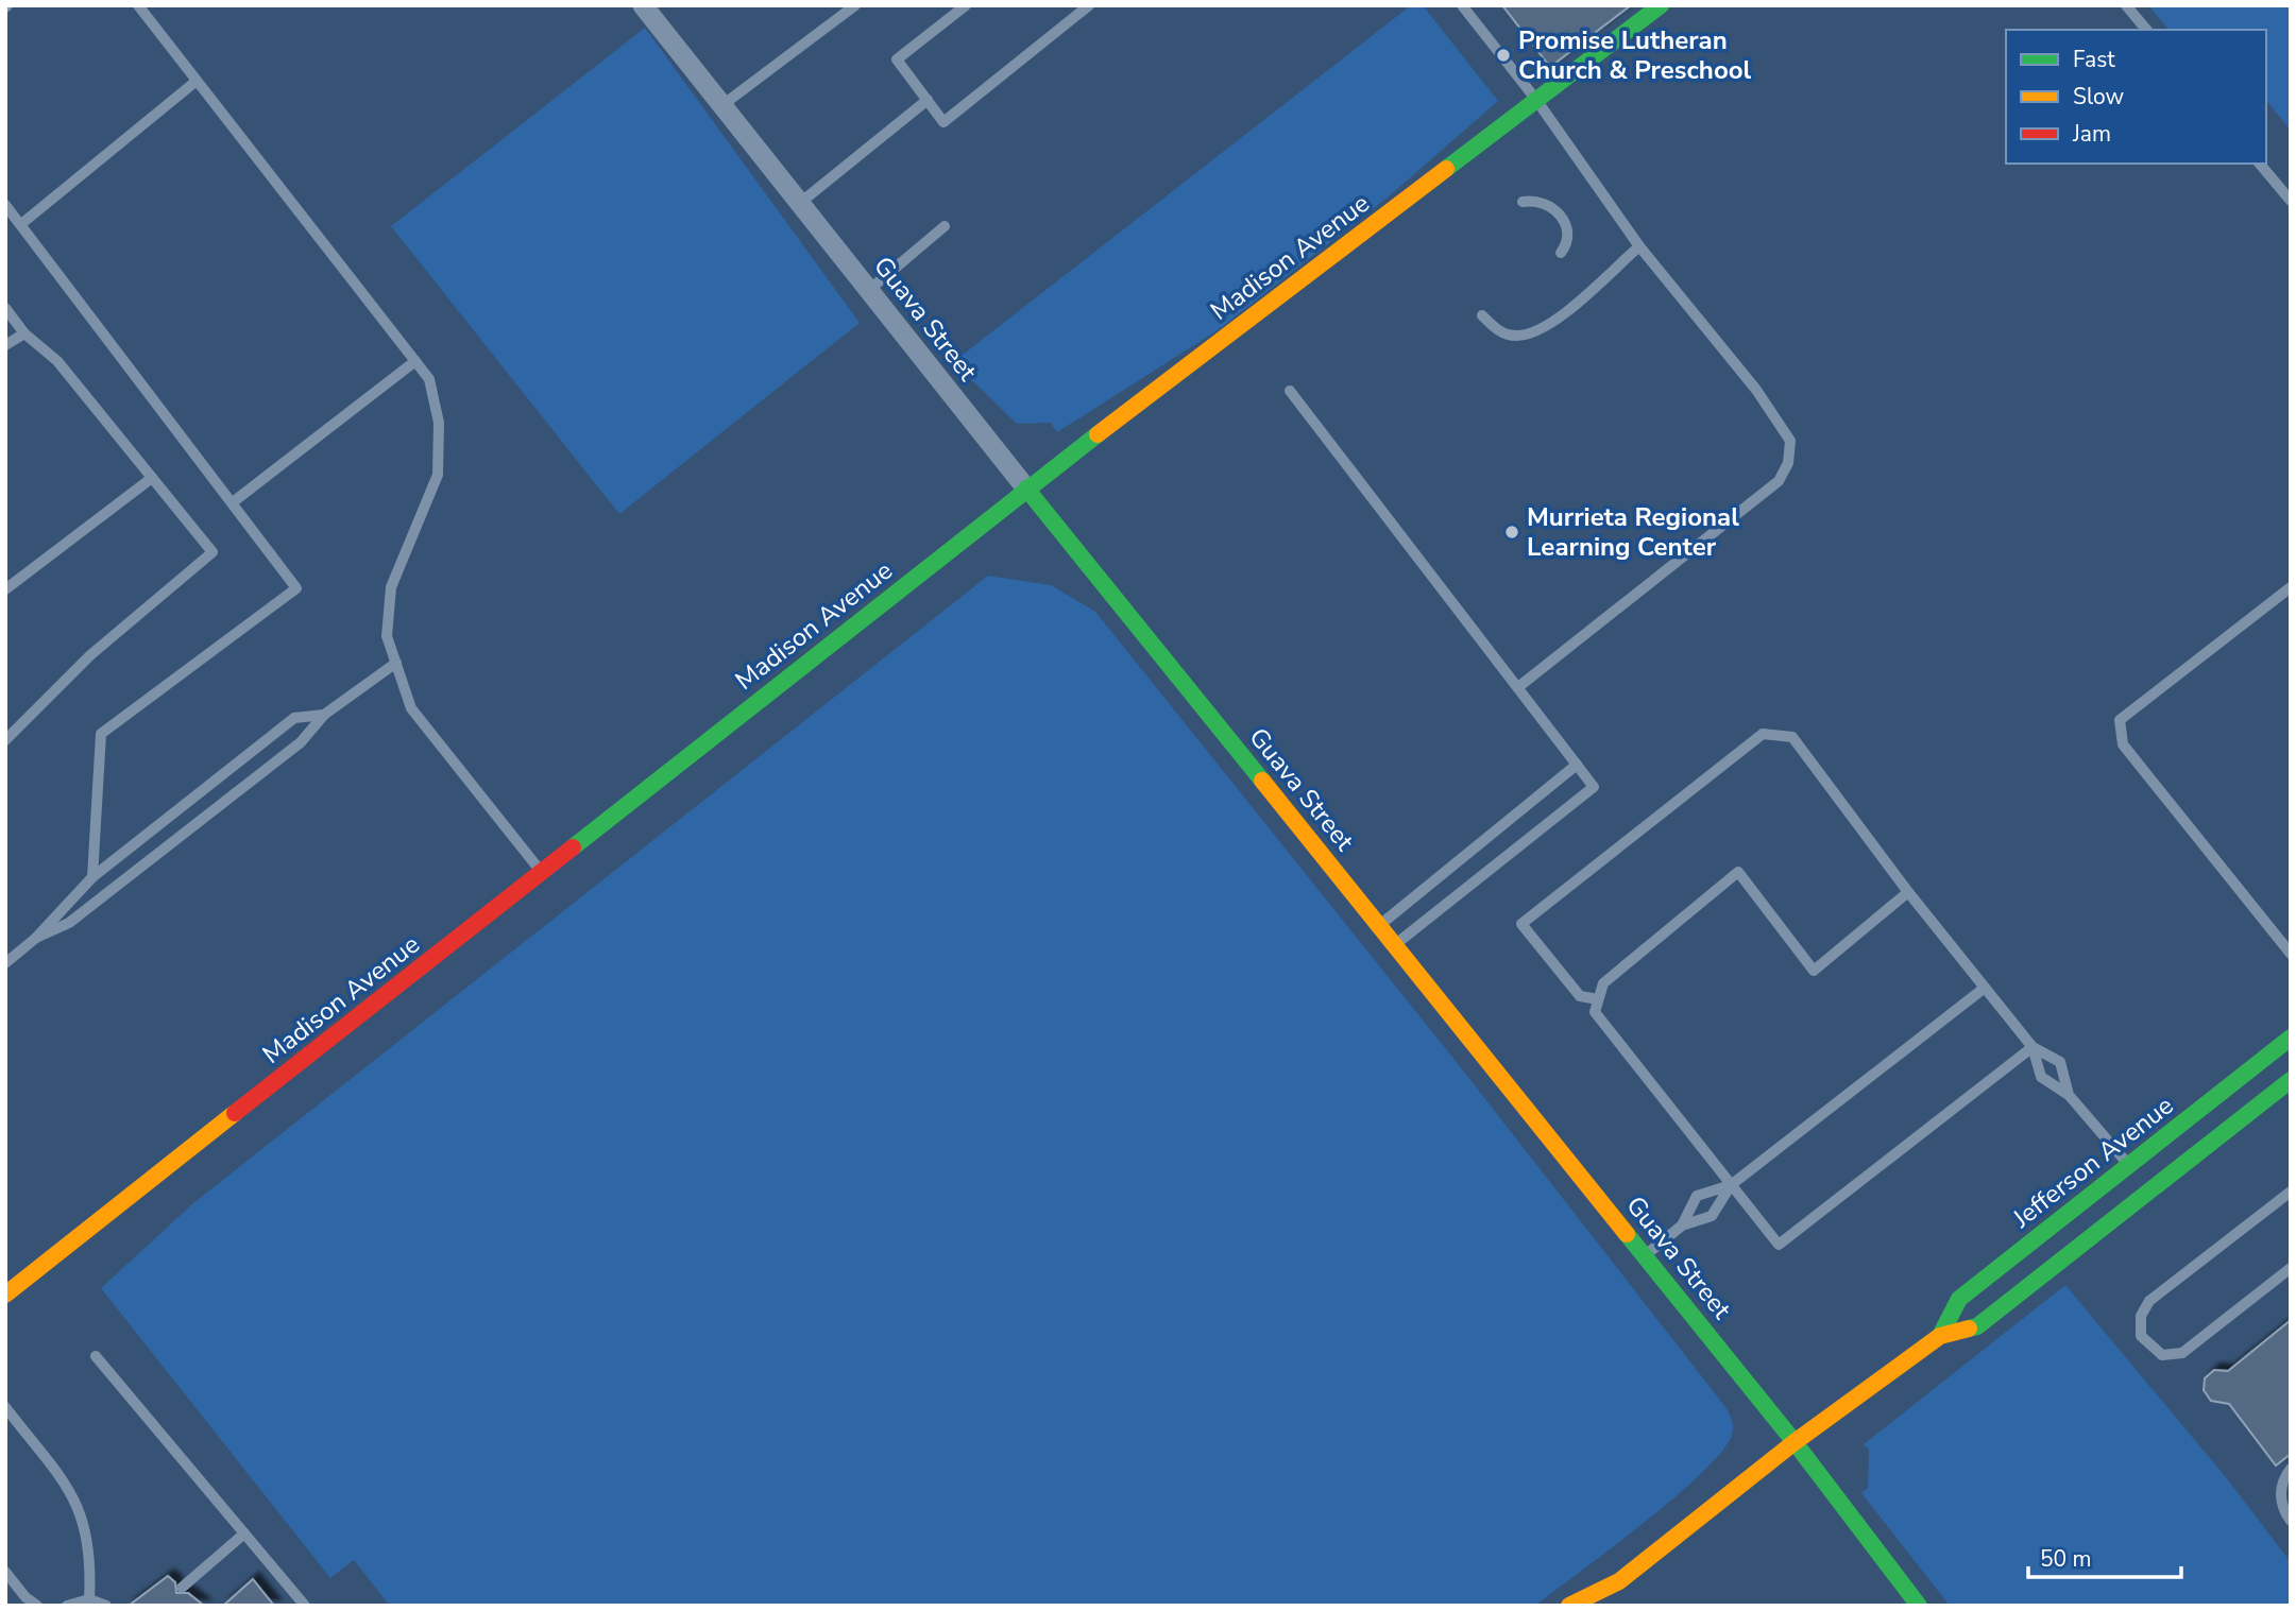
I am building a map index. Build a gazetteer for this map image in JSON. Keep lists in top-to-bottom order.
{
  "streets": {
    "street": ["Madison Avenue", "Guava Street", "Jefferson Avenue"]
  },
  "crossings": [
    ["Madison Avenue", "Guava Street"],
    ["Guava Street", "Jefferson Avenue"]
  ],
  "places": ["Promise Lutheran Church & Preschool", "Murrieta Regional Learning Center"],
  "legend": ["Fast", "Slow", "Jam"],
  "scale_bar": "50 m"
}
